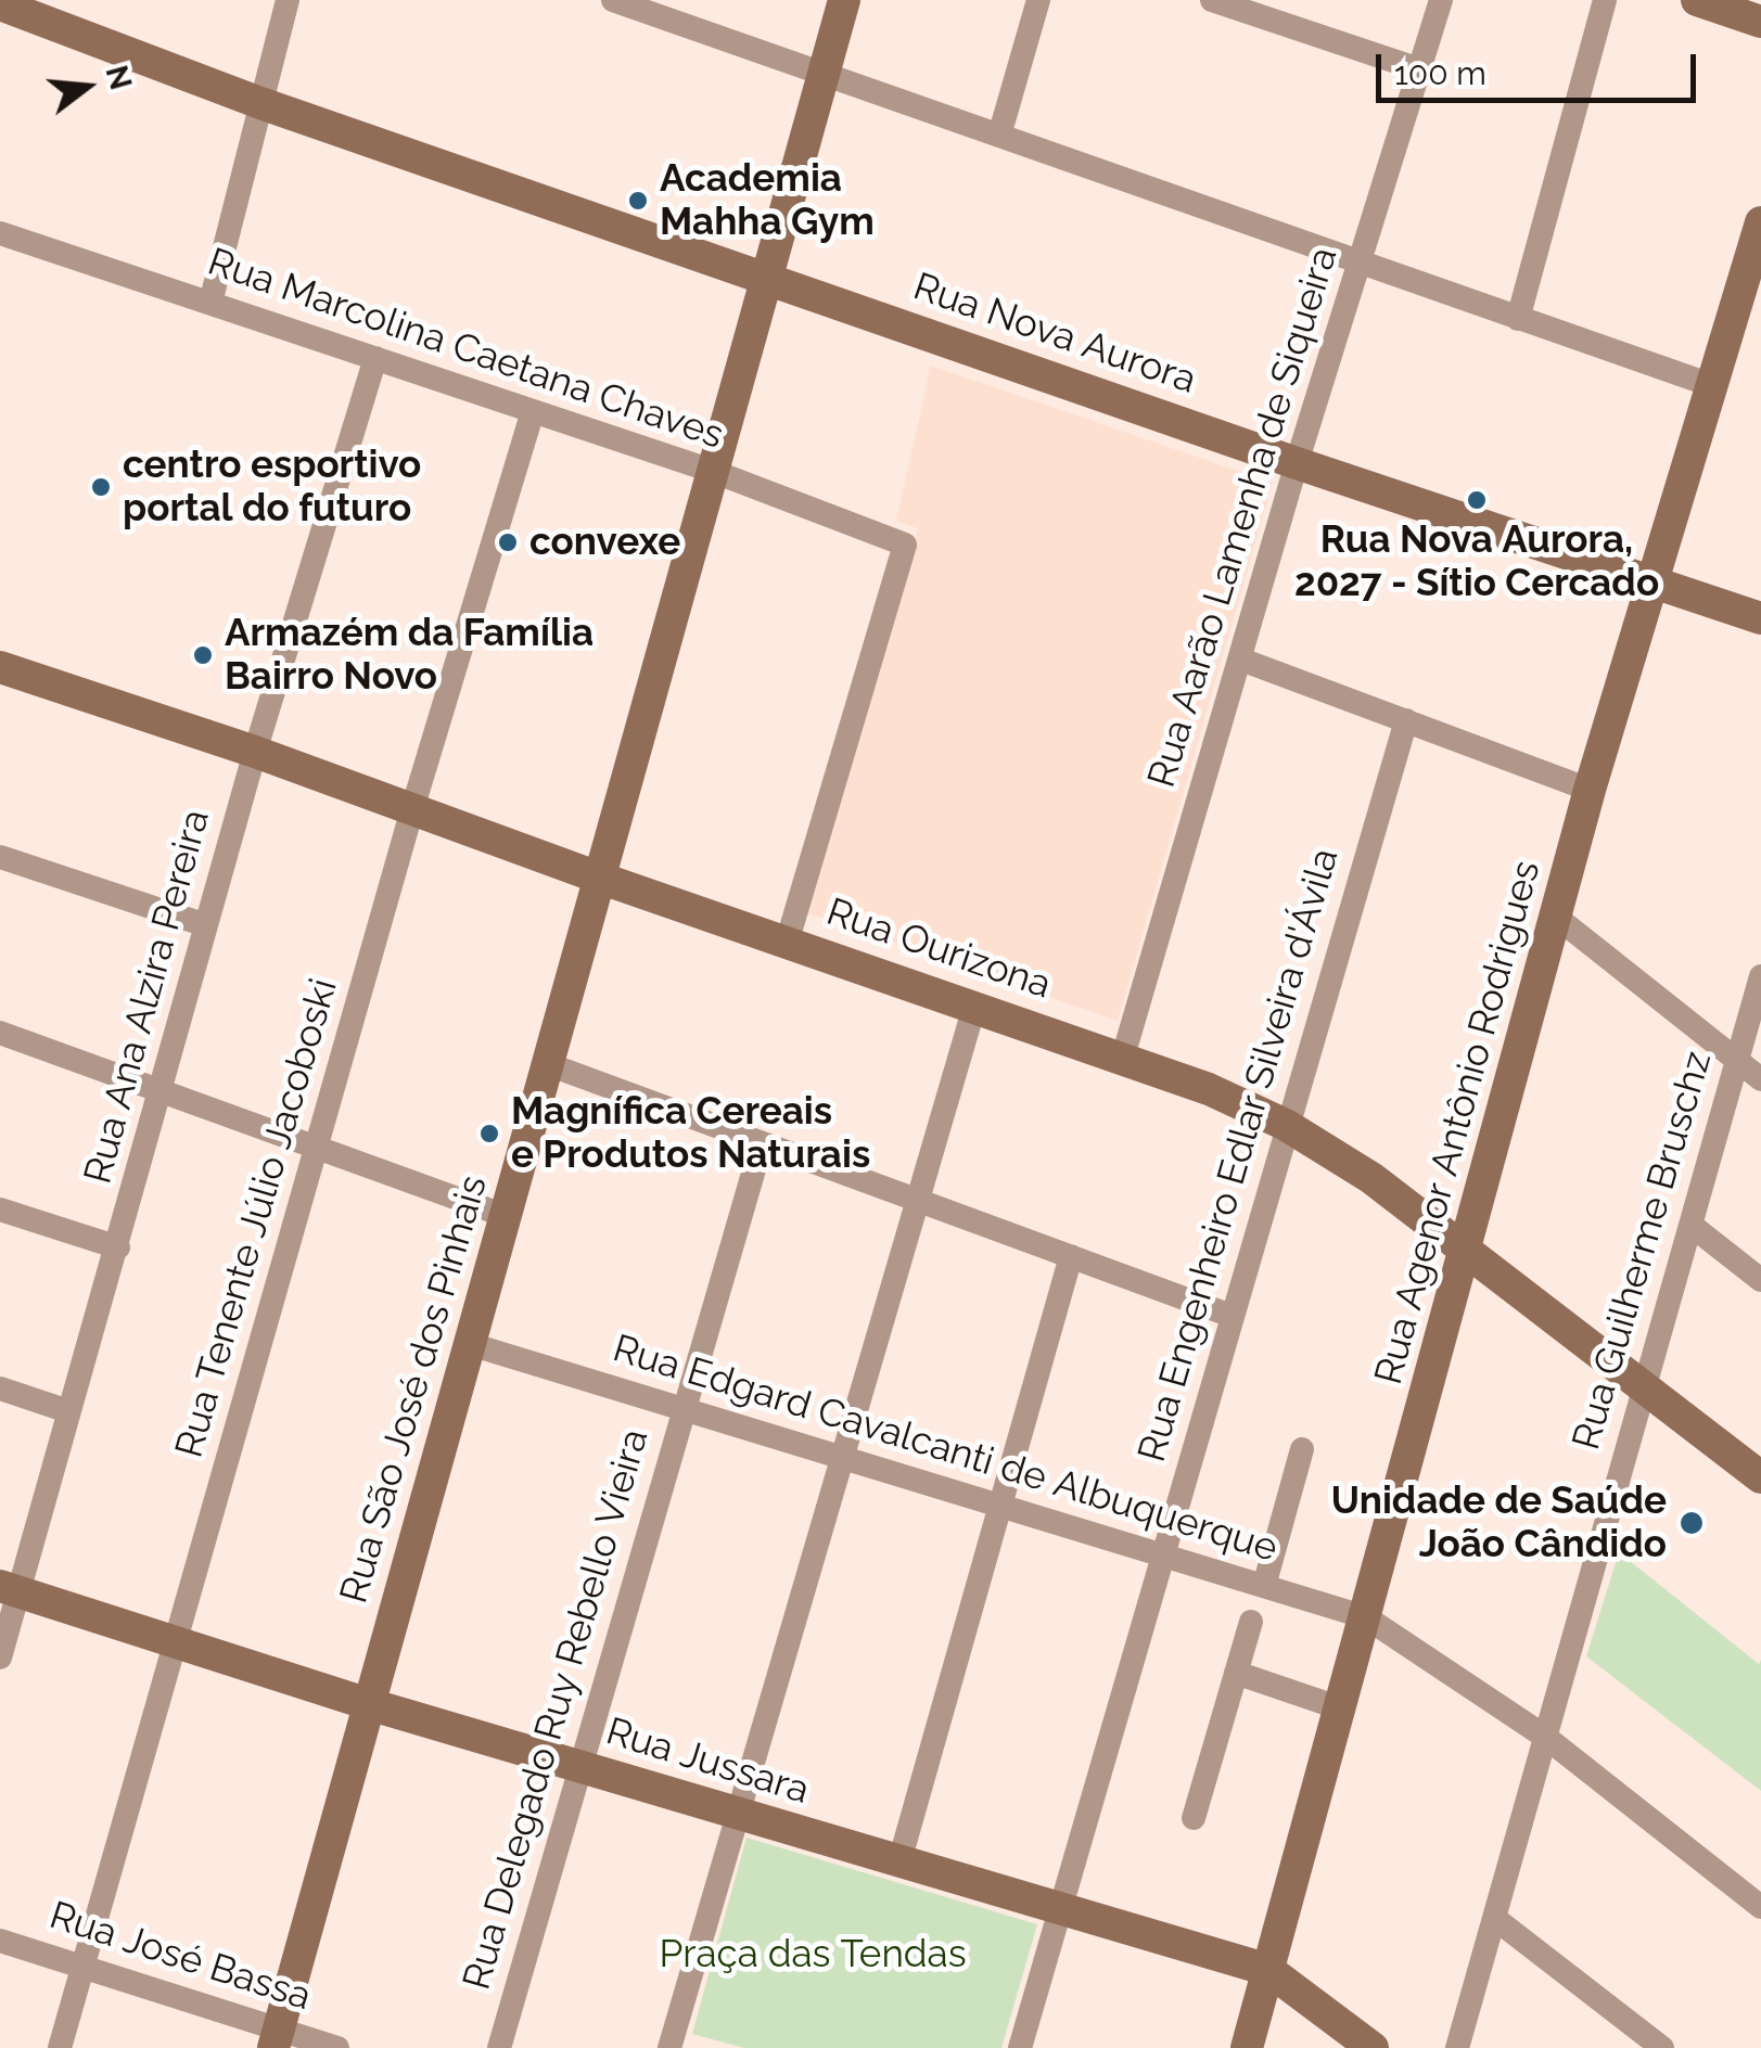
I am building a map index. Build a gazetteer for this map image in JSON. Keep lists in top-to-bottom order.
{
  "streets": {
    "street": [
      "Rua Nova Aurora",
      "Rua Marcolina Caetana Chaves",
      "Rua Aarão Lamenha de Siqueira",
      "Rua Ourizona",
      "Rua Ana Alzira Pereira",
      "Rua Agenor Antônio Rodrigues",
      "Rua Engenheiro Edlar Silveira d'Ávila",
      "Rua Tenente Júlio Jacoboski",
      "Rua Guilherme Bruschz",
      "Rua São José dos Pinhais",
      "Rua Edgard Cavalcanti de Albuquerque",
      "Rua Delegado Ruy Rebello Vieira",
      "Rua Jussara",
      "Rua José Bassa"
    ]
  },
  "crossings": [
    ["Rua Nova Aurora", "Rua Aarão Lamenha de Siqueira"],
    ["Rua Nova Aurora", "Rua Agenor Antônio Rodrigues"],
    ["Rua Nova Aurora", "Rua São José dos Pinhais"],
    ["Rua Marcolina Caetana Chaves", "Rua Ourizona"],
    ["Rua Marcolina Caetana Chaves", "Rua Ana Alzira Pereira"],
    ["Rua Marcolina Caetana Chaves", "Rua Tenente Júlio Jacoboski"],
    ["Rua Marcolina Caetana Chaves", "Rua São José dos Pinhais"],
    ["Rua Aarão Lamenha de Siqueira", "Rua Ourizona"],
    ["Rua Ourizona", "Rua Ana Alzira Pereira"],
    ["Rua Ourizona", "Rua Agenor Antônio Rodrigues"],
    ["Rua Ourizona", "Rua Engenheiro Edlar Silveira d'Ávila"],
    ["Rua Ourizona", "Rua Tenente Júlio Jacoboski"],
    ["Rua Ourizona", "Rua Guilherme Bruschz"],
    ["Rua Ourizona", "Rua São José dos Pinhais"],
    ["Rua Ana Alzira Pereira", "Rua Jussara"],
    ["Rua Agenor Antônio Rodrigues", "Rua Edgard Cavalcanti de Albuquerque"],
    ["Rua Agenor Antônio Rodrigues", "Rua Jussara"],
    ["Rua Engenheiro Edlar Silveira d'Ávila", "Rua Edgard Cavalcanti de Albuquerque"],
    ["Rua Engenheiro Edlar Silveira d'Ávila", "Rua Jussara"],
    ["Rua Tenente Júlio Jacoboski", "Rua Jussara"],
    ["Rua Tenente Júlio Jacoboski", "Rua José Bassa"],
    ["Rua Guilherme Bruschz", "Rua Edgard Cavalcanti de Albuquerque"],
    ["Rua São José dos Pinhais", "Rua Edgard Cavalcanti de Albuquerque"],
    ["Rua São José dos Pinhais", "Rua Jussara"],
    ["Rua São José dos Pinhais", "Rua José Bassa"],
    ["Rua Edgard Cavalcanti de Albuquerque", "Rua Delegado Ruy Rebello Vieira"],
    ["Rua Delegado Ruy Rebello Vieira", "Rua Jussara"]
  ],
  "parks": ["Praça das Tendas"],
  "places": [
    "Academia Mahha Gym",
    "centro esportivo portal do futuro",
    "Rua Nova Aurora, 2027 - Sítio Cercado",
    "convexe",
    "Armazém da Família Bairro Novo",
    "Magnífica Cereais e Produtos Naturais",
    "Unidade de Saúde João Cândido"
  ],
  "scale_bar": "100 m",
  "north": "right"
}
